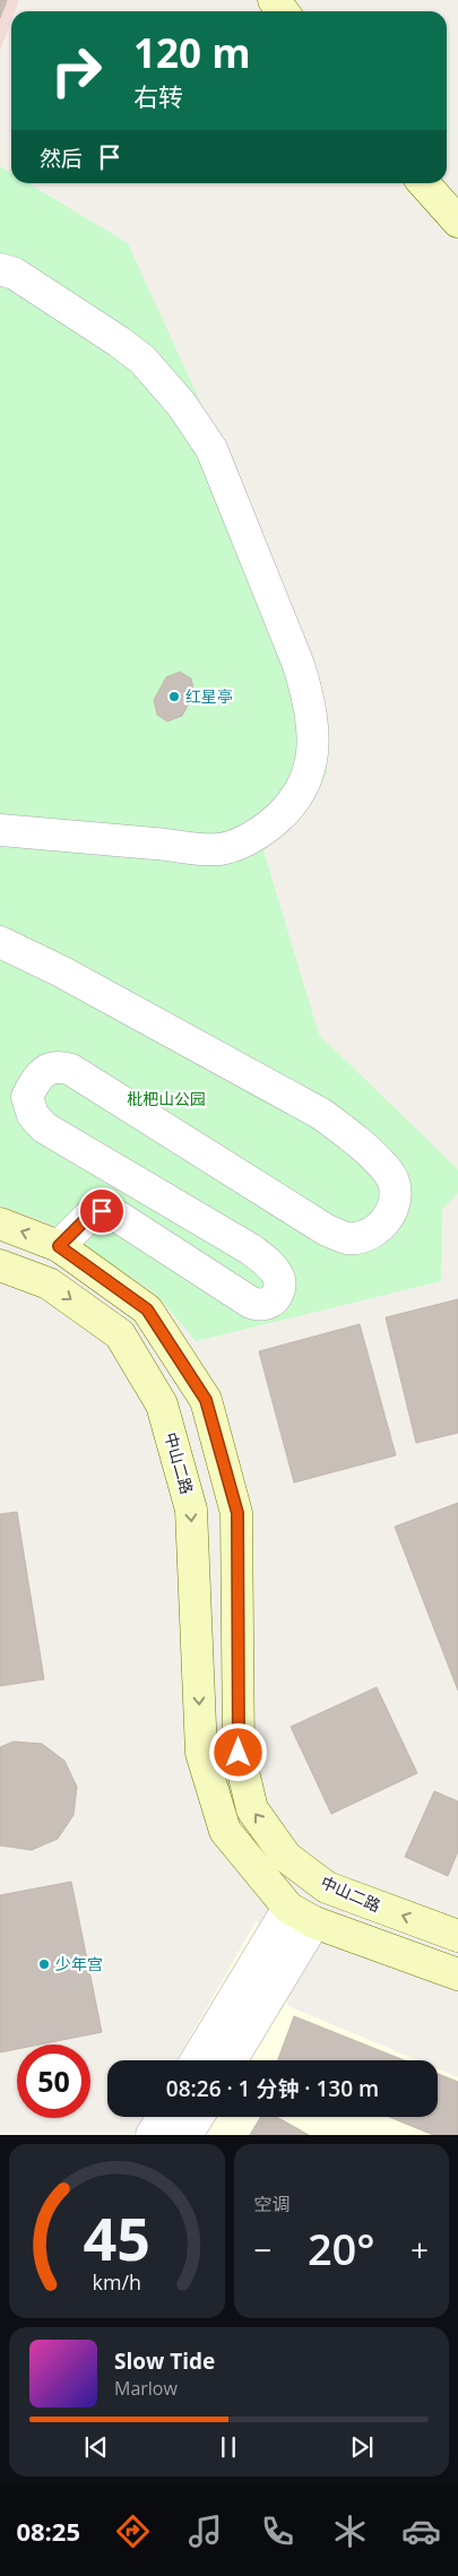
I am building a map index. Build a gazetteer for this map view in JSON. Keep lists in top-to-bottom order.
{
  "streets": {
    "main road": ["中山二路"]
  },
  "parks": ["枇杷山公园"],
  "places": ["红星亭", "少年宫"],
  "page": {
    "turn": ["120 m", "右转"],
    "then": "然后",
    "limit": "50",
    "trip": "08:26 · 1 分钟 · 130 m",
    "tile": "空调",
    "heat": ["−", "20°", "+"],
    "song": ["Slow Tide", "Marlow"],
    "tabs": "08:25",
    "gauge": ["45", "km/h"]
  }
}
